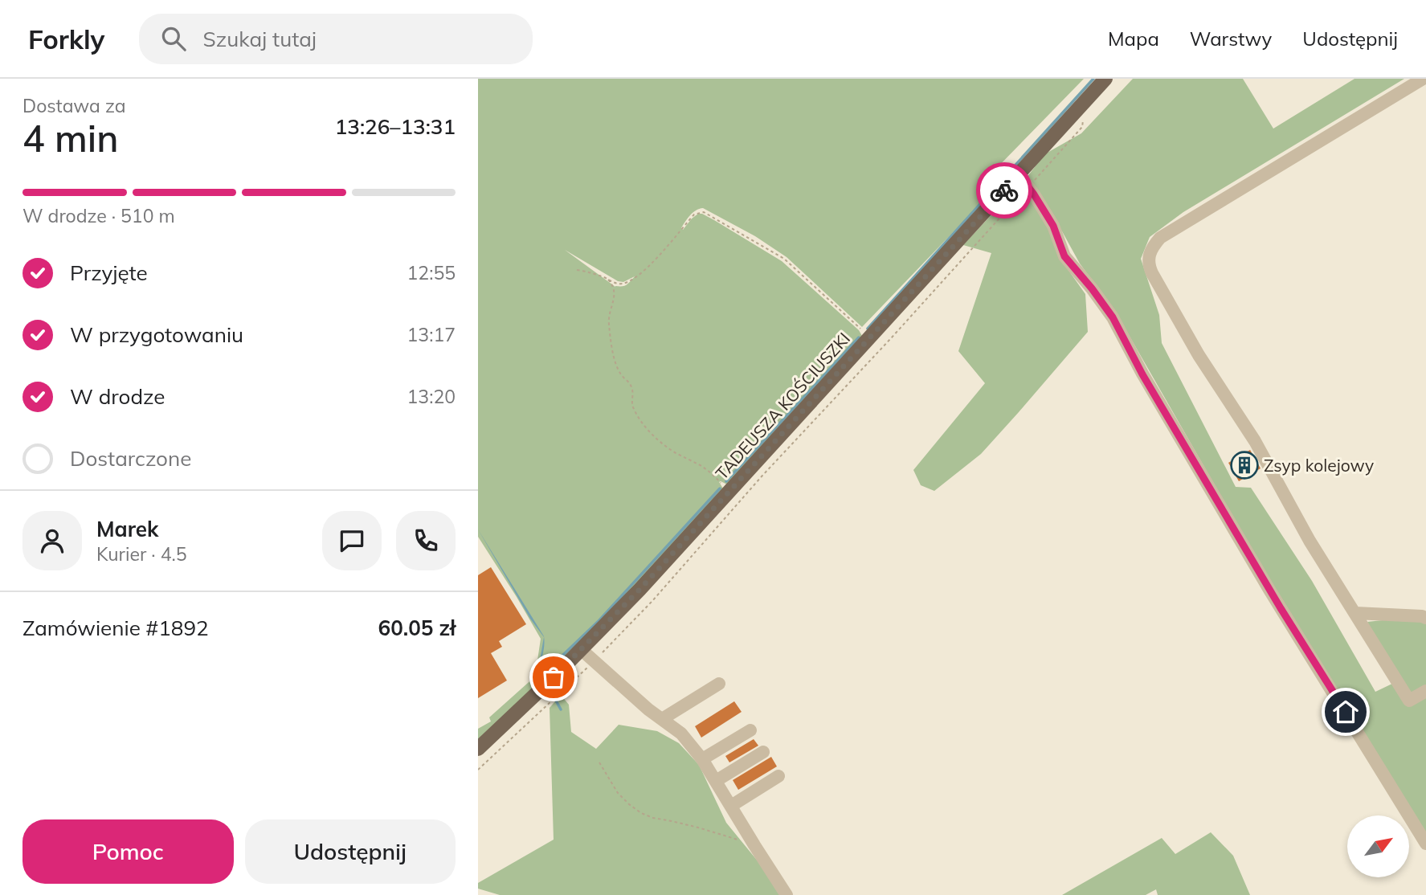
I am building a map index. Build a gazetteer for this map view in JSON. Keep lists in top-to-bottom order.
{
  "streets": {
    "main road": ["TADEUSZA KOŚCIUSZKI"]
  },
  "places": {
    "building": ["Zsyp kolejowy"]
  },
  "north": "top right",
  "page": {
    "header": "Forkly",
    "search": "Szukaj tutaj",
    "nav": ["Mapa", "Warstwy", "Udostępnij"],
    "heading": ["4 min", "Dostawa za", "13:26–13:31"],
    "panel": [
      "Marek",
      "Kurier · 4.5",
      "Zamówienie #1892",
      "60.05 zł"
    ],
    "bar": "W drodze · 510 m",
    "list": [
      ["Przyjęte", "12:55"],
      ["W przygotowaniu", "13:17"],
      ["W drodze", "13:20"],
      "Dostarczone"
    ],
    "buttons": ["Pomoc", "Udostępnij"]
  }
}
